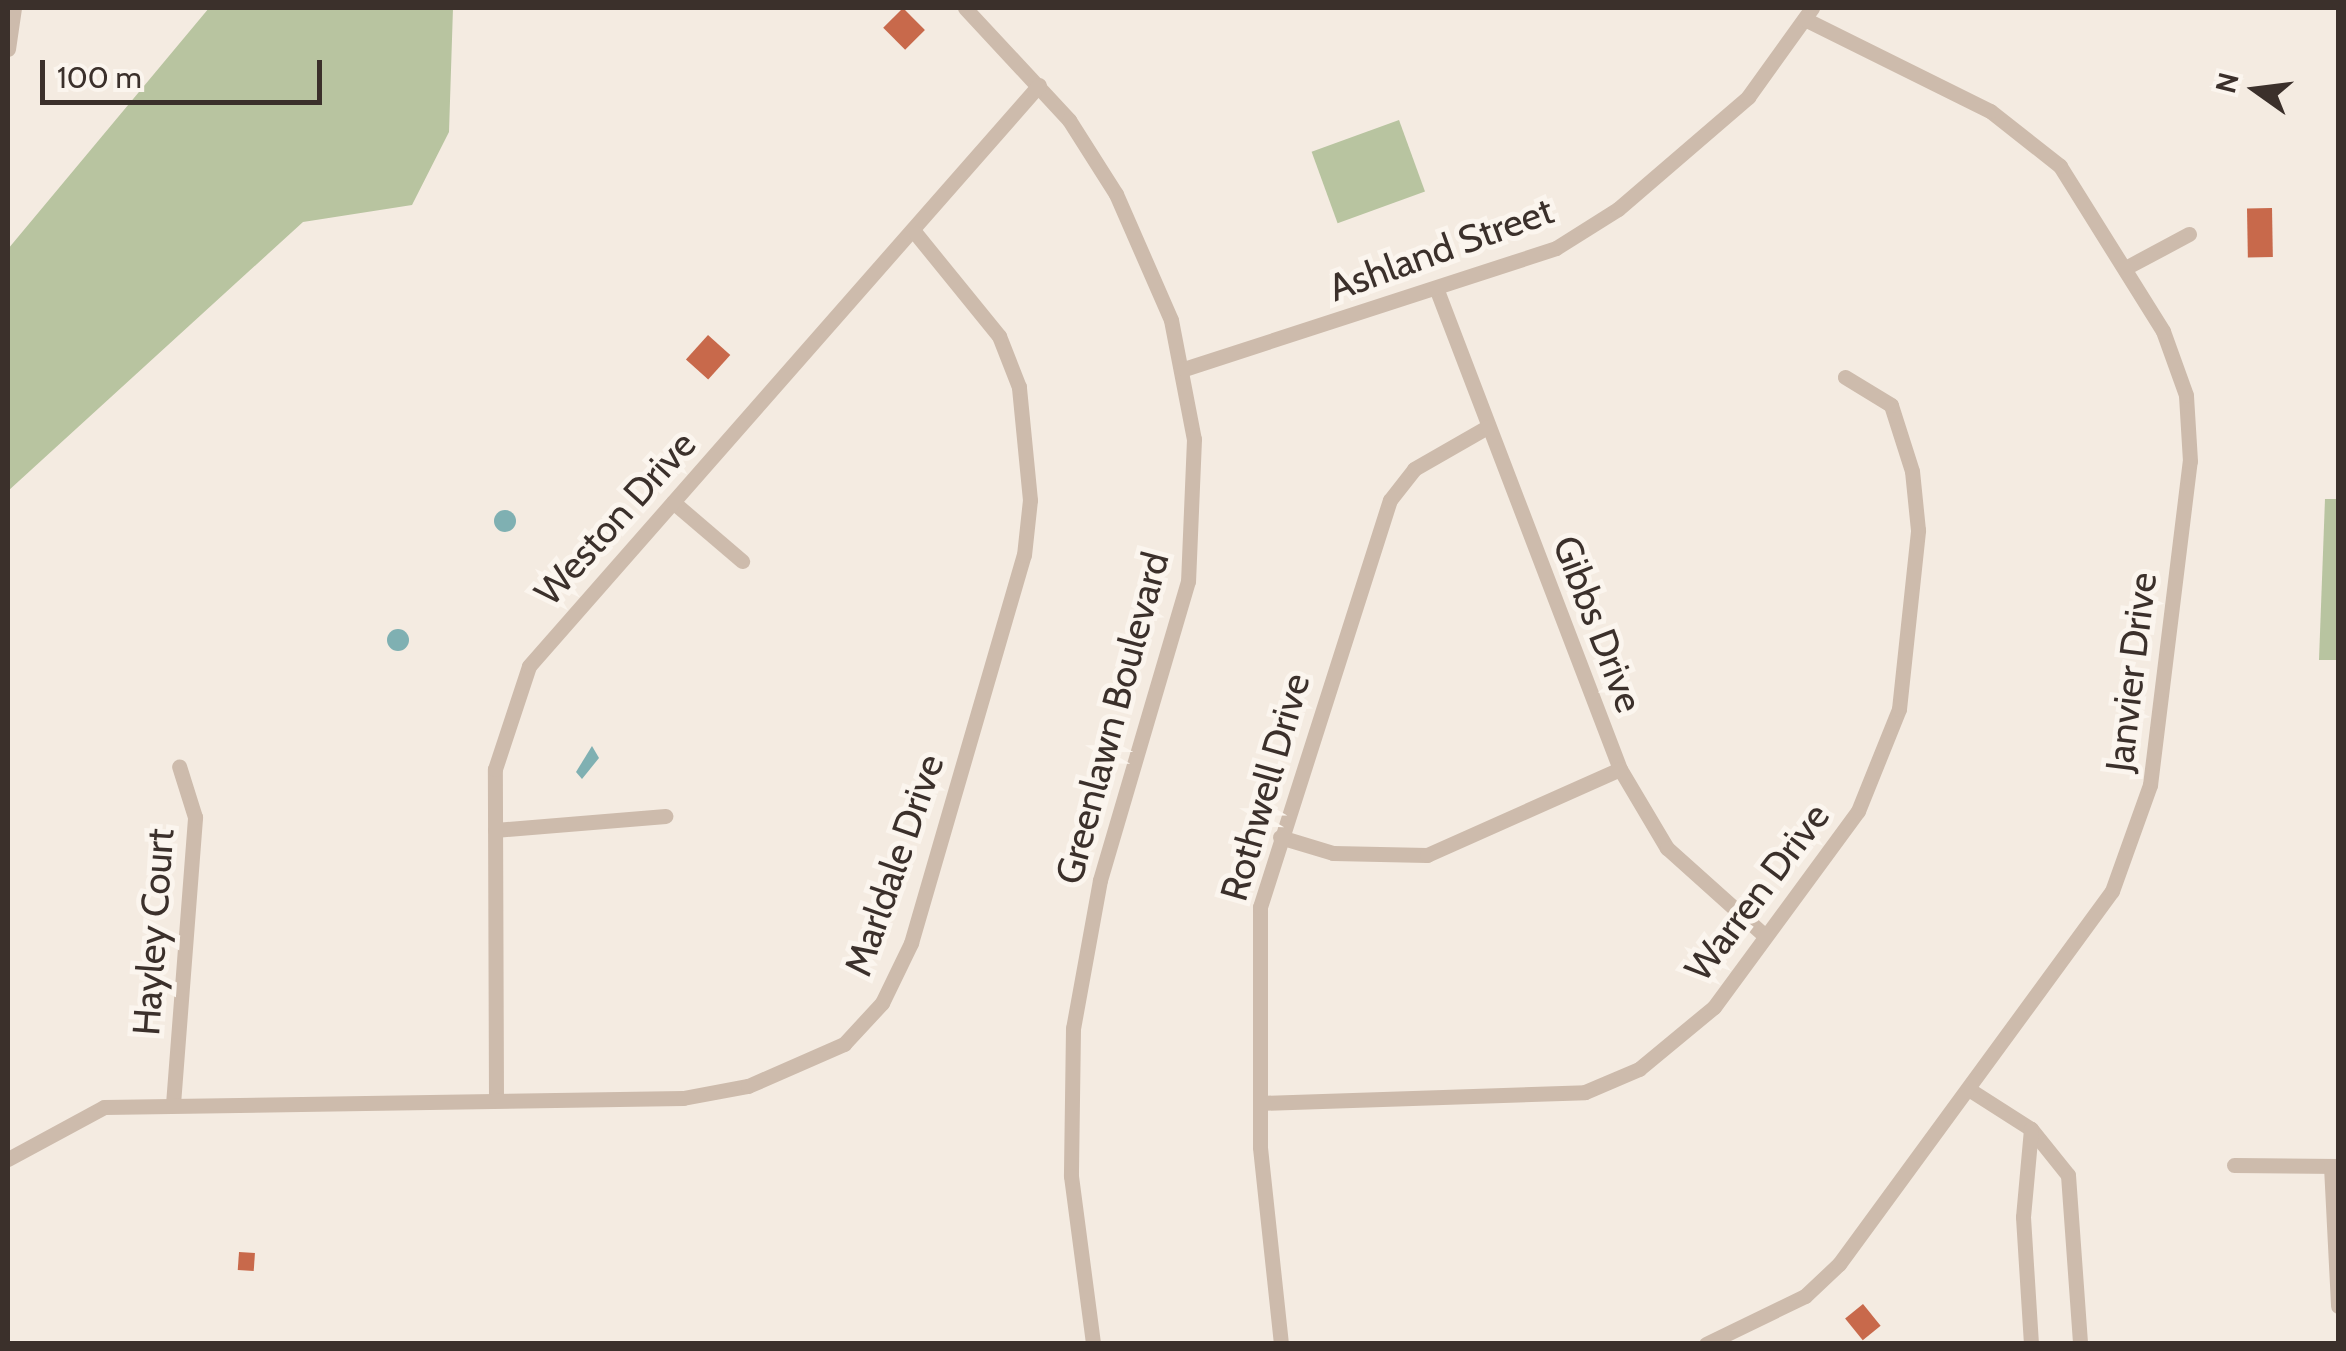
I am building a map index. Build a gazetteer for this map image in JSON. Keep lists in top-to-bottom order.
{
  "streets": {
    "street": [
      "Ashland Street",
      "Weston Drive",
      "Gibbs Drive",
      "Janvier Drive",
      "Greenlawn Boulevard",
      "Rothwell Drive",
      "Marldale Drive",
      "Warren Drive",
      "Hayley Court"
    ]
  },
  "crossings": [
    ["Ashland Street", "Gibbs Drive"],
    ["Ashland Street", "Janvier Drive"],
    ["Ashland Street", "Greenlawn Boulevard"],
    ["Weston Drive", "Greenlawn Boulevard"],
    ["Weston Drive", "Marldale Drive"],
    ["Gibbs Drive", "Rothwell Drive"],
    ["Gibbs Drive", "Warren Drive"],
    ["Rothwell Drive", "Warren Drive"],
    ["Marldale Drive", "Hayley Court"]
  ],
  "scale_bar": "100 m",
  "north": "left"
}
